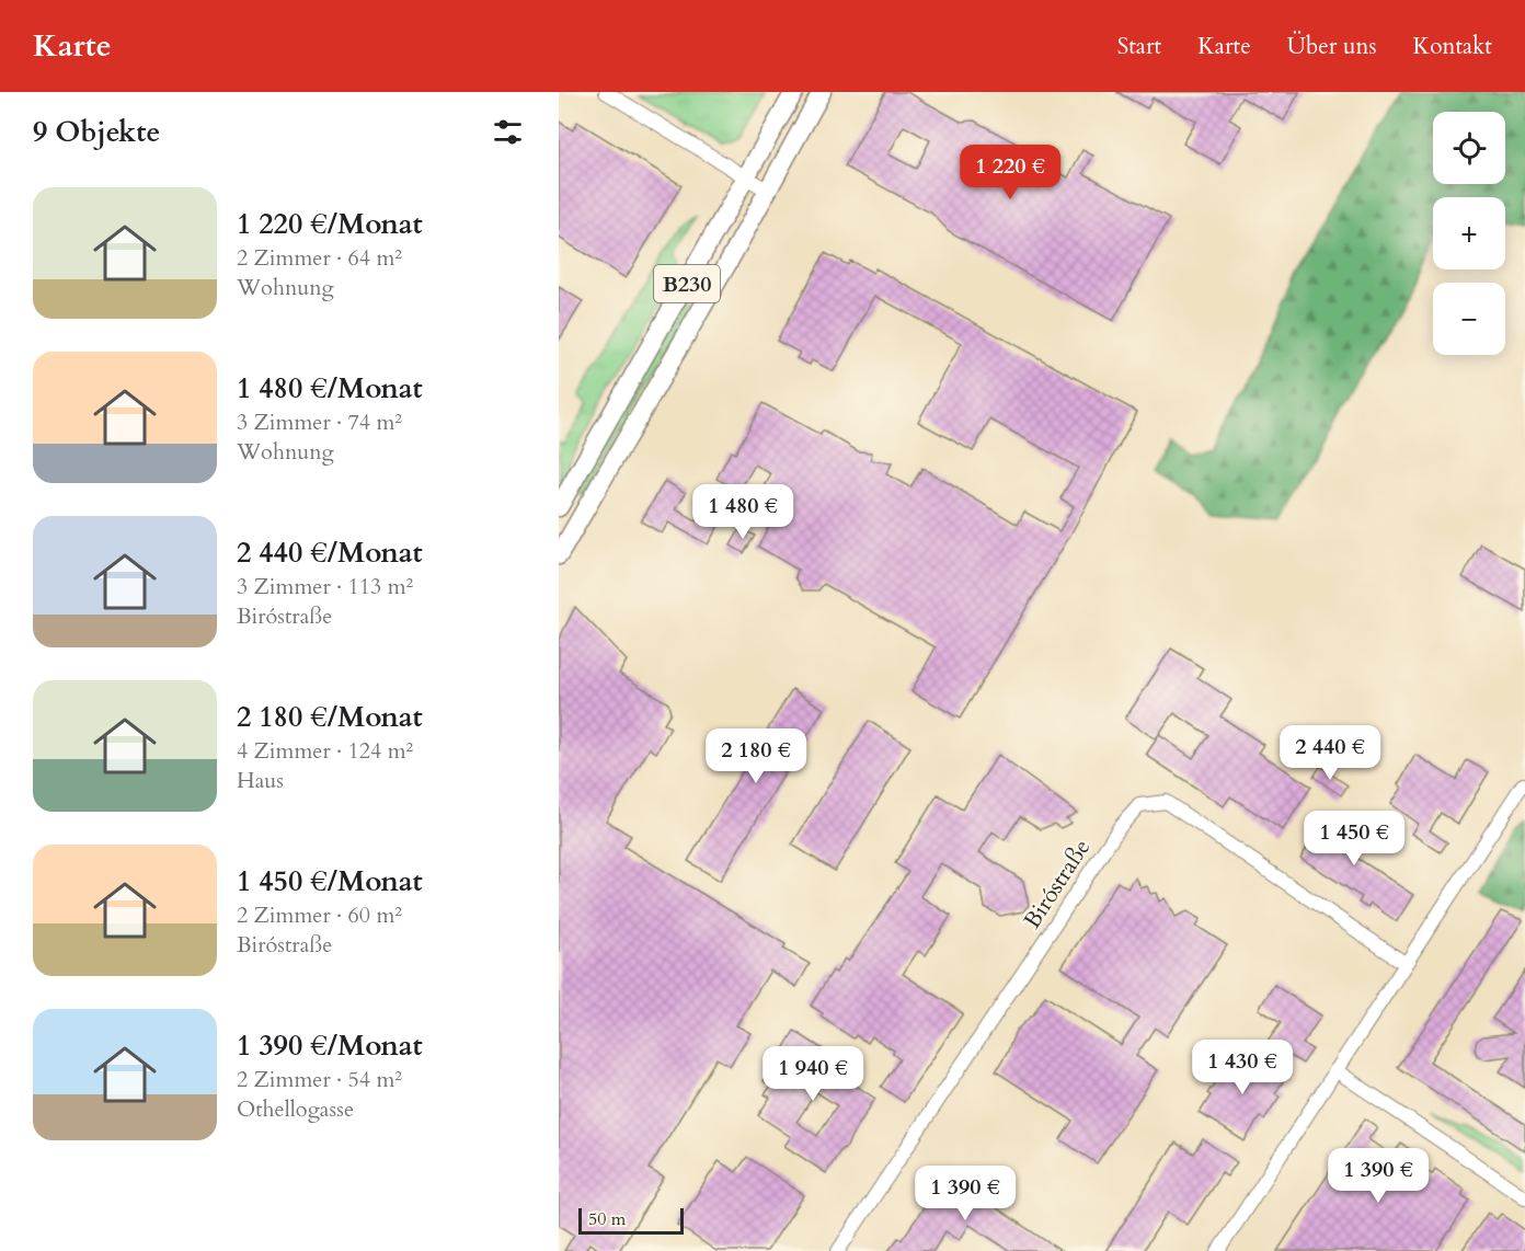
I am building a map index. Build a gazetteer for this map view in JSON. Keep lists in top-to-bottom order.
{
  "streets": {
    "main road": ["B230"],
    "street": ["Biróstraße"]
  },
  "scale_bar": "50 m",
  "page": {
    "header": "Karte",
    "nav": [
      "Start",
      "Karte",
      "Über uns",
      "Kontakt"
    ],
    "heading": "9 Objekte",
    "map_buttons": ["+", "−"],
    "price": [
      "1 220 €",
      "1 480 €",
      "2 440 €",
      "2 180 €",
      "1 450 €",
      "1 430 €",
      "1 940 €",
      "1 390 €",
      "1 390 €"
    ],
    "list": [
      {
        "name": "1 220 €/Monat",
        "note": "2 Zimmer · 64 m² · Wohnung"
      },
      {
        "name": "1 480 €/Monat",
        "note": "3 Zimmer · 74 m² · Wohnung"
      },
      {
        "name": "2 440 €/Monat",
        "note": "3 Zimmer · 113 m² · Biróstraße"
      },
      {
        "name": "2 180 €/Monat",
        "note": "4 Zimmer · 124 m² · Haus"
      },
      {
        "name": "1 450 €/Monat",
        "note": "2 Zimmer · 60 m² · Biróstraße"
      },
      {
        "name": "1 390 €/Monat",
        "note": "2 Zimmer · 54 m² · Othellogasse"
      }
    ],
    "scale": "50 m"
  }
}
